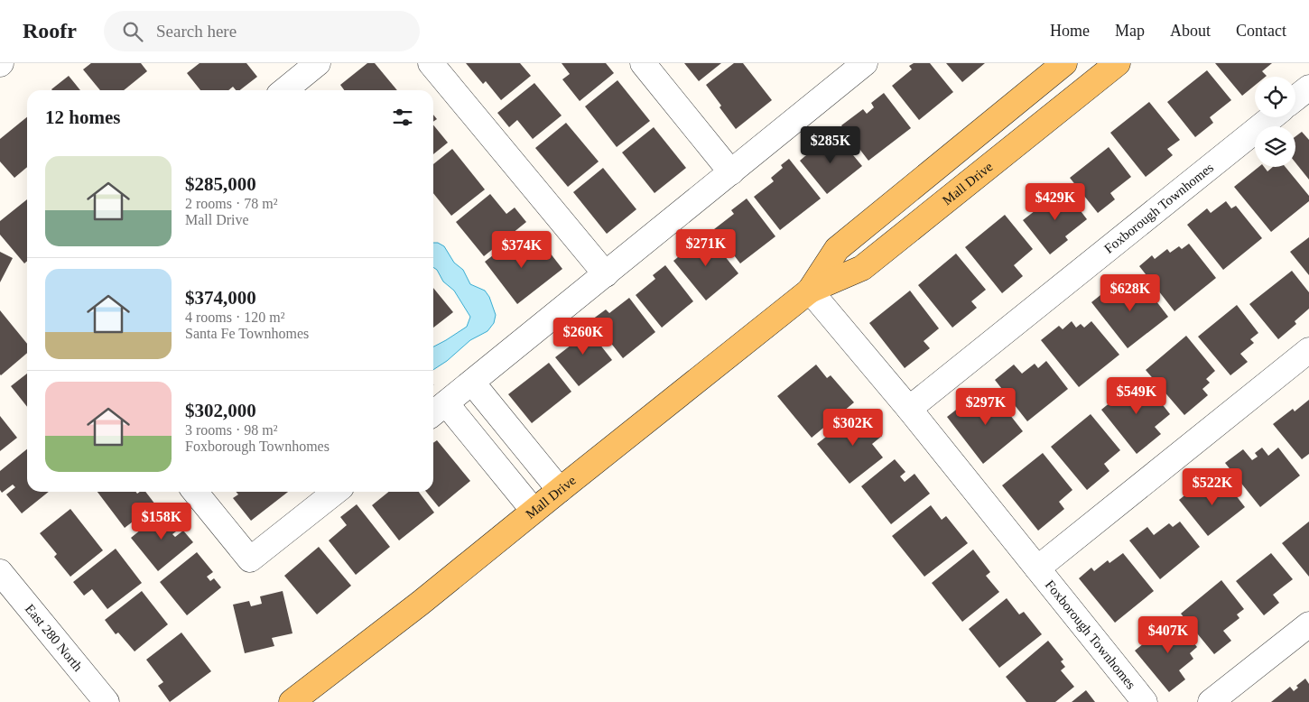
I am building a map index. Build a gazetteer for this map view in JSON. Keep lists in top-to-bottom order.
{
  "streets": {
    "main road": ["Mall Drive"],
    "street": ["Foxborough Townhomes", "East 280 North"]
  },
  "crossings": [
    ["Mall Drive", "Foxborough Townhomes"]
  ],
  "page": {
    "header": "Roofr",
    "search": "Search here",
    "nav": [
      "Home",
      "Map",
      "About",
      "Contact"
    ],
    "heading": "12 homes",
    "price": [
      "$285K",
      "$429K",
      "$271K",
      "$374K",
      "$628K",
      "$260K",
      "$549K",
      "$297K",
      "$302K",
      "$522K",
      "$158K",
      "$407K"
    ],
    "list": [
      {
        "name": "$285,000",
        "note": "2 rooms · 78 m² · Mall Drive"
      },
      {
        "name": "$374,000",
        "note": "4 rooms · 120 m² · Santa Fe Townhomes"
      },
      {
        "name": "$302,000",
        "note": "3 rooms · 98 m² · Foxborough Townhomes"
      }
    ]
  }
}
